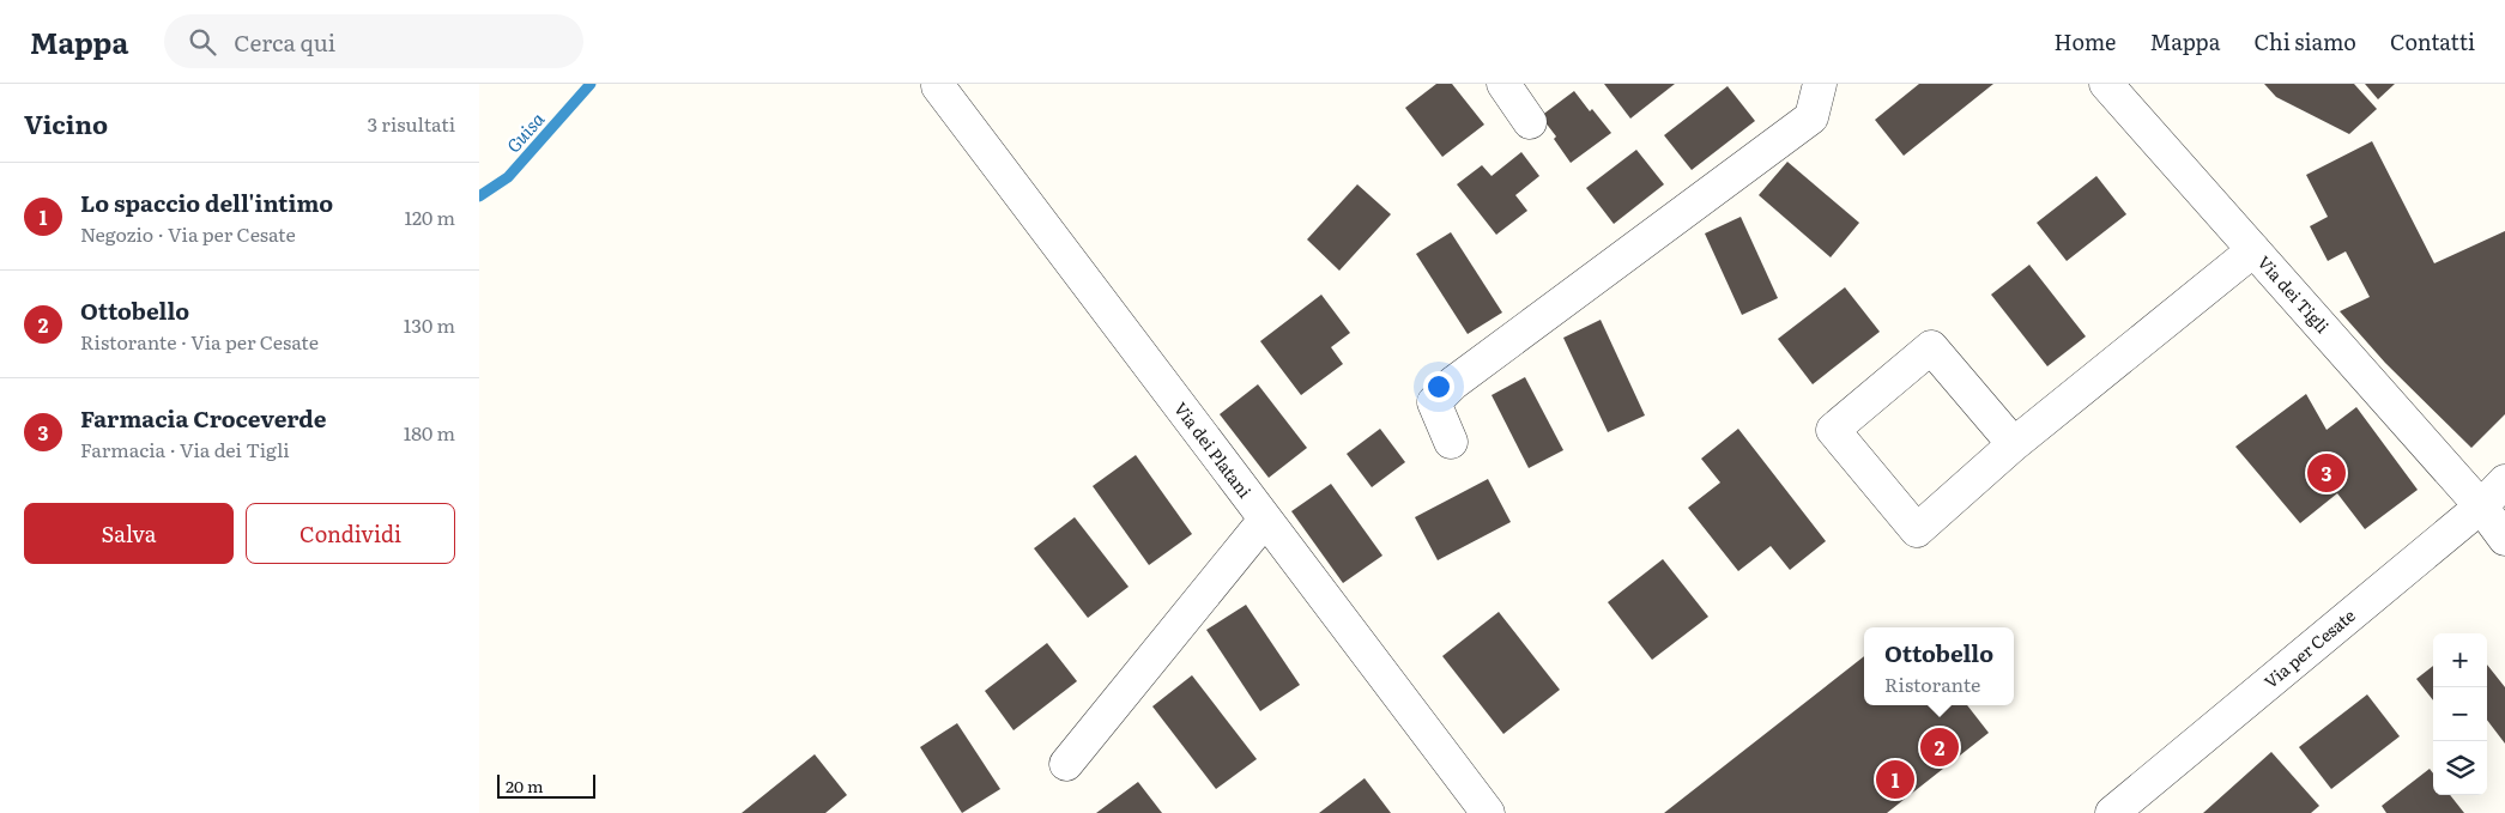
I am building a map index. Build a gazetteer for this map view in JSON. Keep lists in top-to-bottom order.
{
  "streets": {
    "street": ["Via dei Tigli", "Via dei Platani", "Via per Cesate"]
  },
  "crossings": [
    ["Via dei Tigli", "Via per Cesate"]
  ],
  "water": ["Guisa"],
  "scale_bar": "20 m",
  "page": {
    "header": "Mappa",
    "search": "Cerca qui",
    "nav": [
      "Home",
      "Mappa",
      "Chi siamo",
      "Contatti"
    ],
    "heading": ["Vicino", "3 risultati"],
    "list": [
      {
        "mark": "1",
        "name": "Lo spaccio dell'intimo",
        "note": "Negozio · Via per Cesate",
        "value": "120 m"
      },
      {
        "mark": "2",
        "name": "Ottobello",
        "note": "Ristorante · Via per Cesate",
        "value": "130 m"
      },
      {
        "mark": "3",
        "name": "Farmacia Croceverde",
        "note": "Farmacia · Via dei Tigli",
        "value": "180 m"
      }
    ],
    "pins": ["3", "2", "1"],
    "buttons": ["Salva", "Condividi"],
    "popup": ["Ottobello", "Ristorante"],
    "map_buttons": ["+", "−"],
    "scale": "20 m"
  }
}
